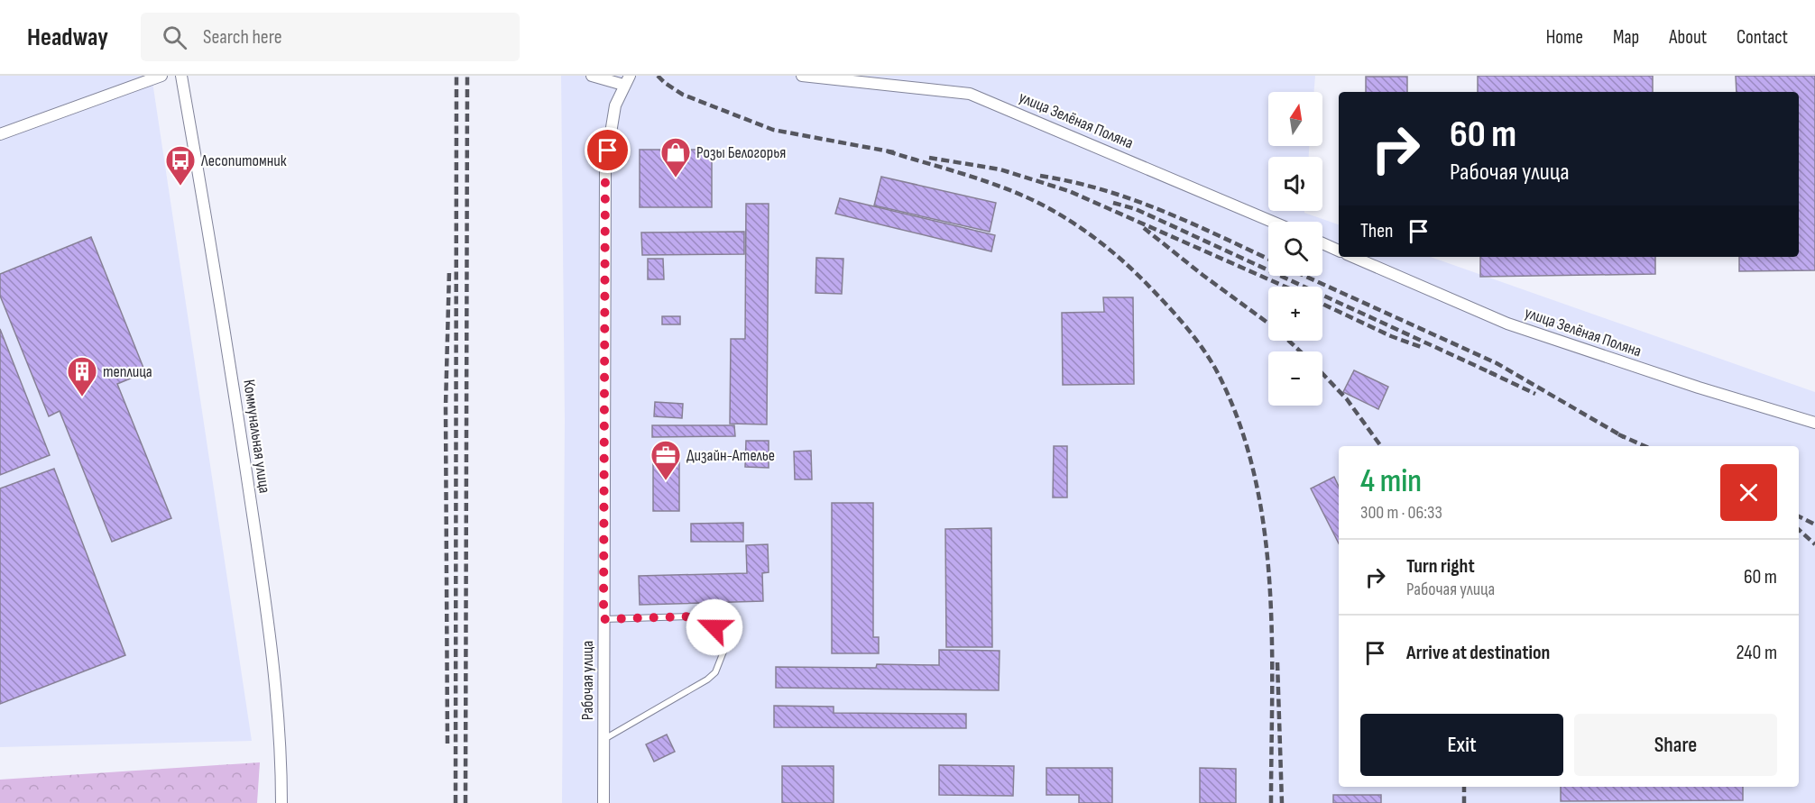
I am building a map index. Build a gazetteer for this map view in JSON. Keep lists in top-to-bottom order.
{
  "streets": {
    "street": ["улица Зелёная Поляна", "Коммунальная улица", "Рабочая улица"]
  },
  "places": {
    "shop": ["Розы Белогорья"],
    "bus stop": ["Лесопитомник"],
    "building": ["теплица"],
    "office": ["Дизайн-Ателье"]
  },
  "north": "top",
  "page": {
    "header": "Headway",
    "search": "Search here",
    "nav": [
      "Home",
      "Map",
      "About",
      "Contact"
    ],
    "map_buttons": ["+", "−"],
    "turn": ["60 m", "Рабочая улица"],
    "then": "Then",
    "heading": ["4 min", "300 m · 06:33"],
    "list": [
      {
        "name": "Turn right",
        "note": "Рабочая улица",
        "value": "60 m"
      },
      {
        "name": "Arrive at destination",
        "value": "240 m"
      }
    ],
    "buttons": ["Exit", "Share"]
  }
}
